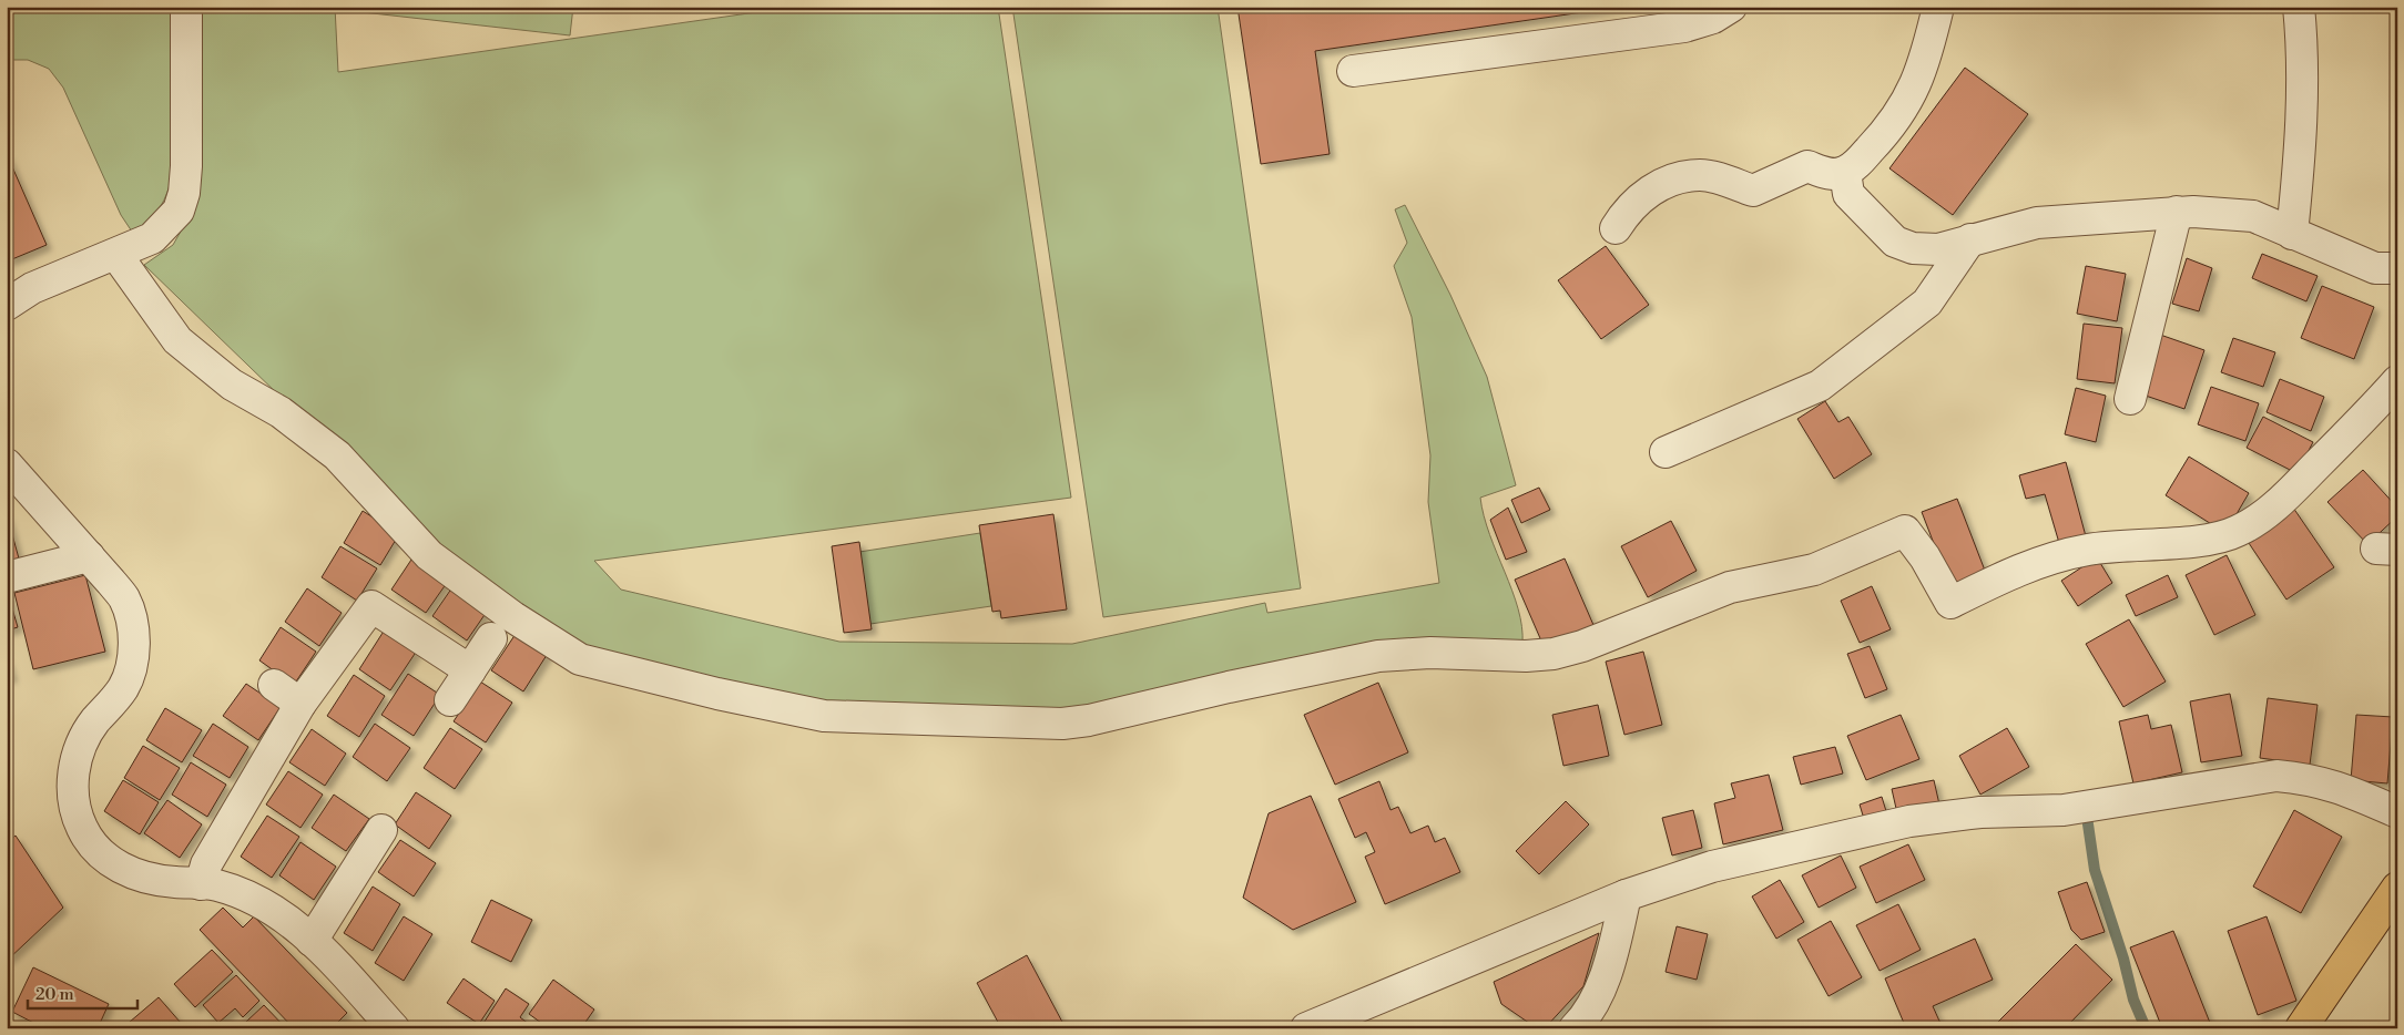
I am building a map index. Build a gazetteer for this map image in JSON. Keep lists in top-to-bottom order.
{
  "scale_bar": "20 m"
}
